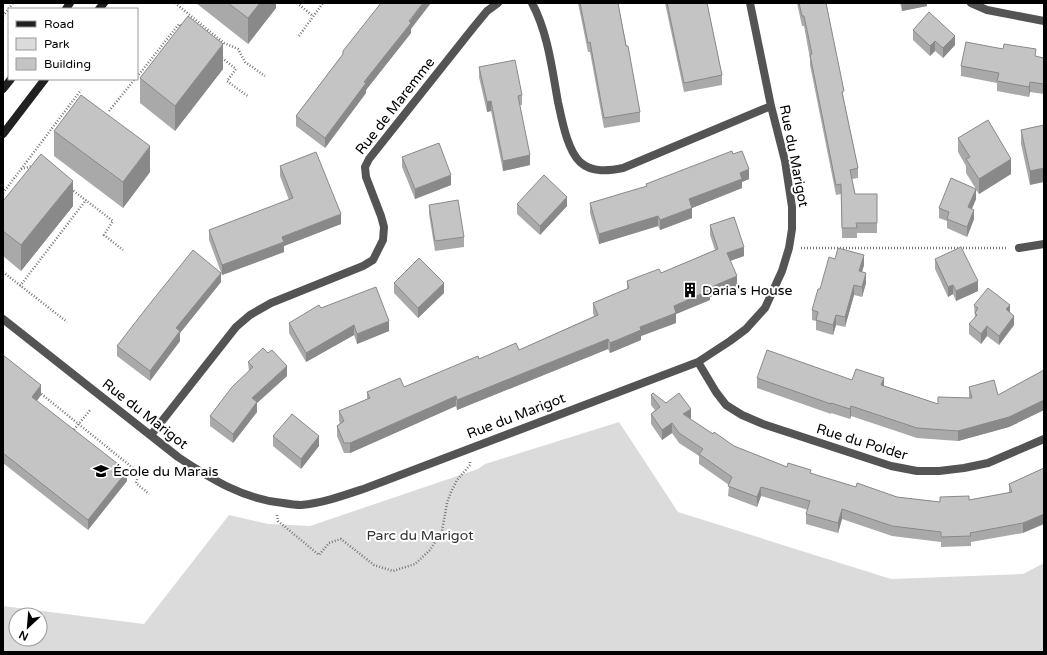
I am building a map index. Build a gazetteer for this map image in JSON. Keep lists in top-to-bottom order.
{
  "streets": {
    "street": ["Rue de Maremme", "Rue du Marigot", "Rue du Polder"]
  },
  "crossings": [
    ["Rue de Maremme", "Rue du Marigot"],
    ["Rue du Marigot", "Rue du Polder"]
  ],
  "parks": ["Parc du Marigot"],
  "places": {
    "building": ["Daria's House"],
    "school or university": ["École du Marais"]
  },
  "legend": ["Road", "Park", "Building"],
  "north": "bottom left"
}
